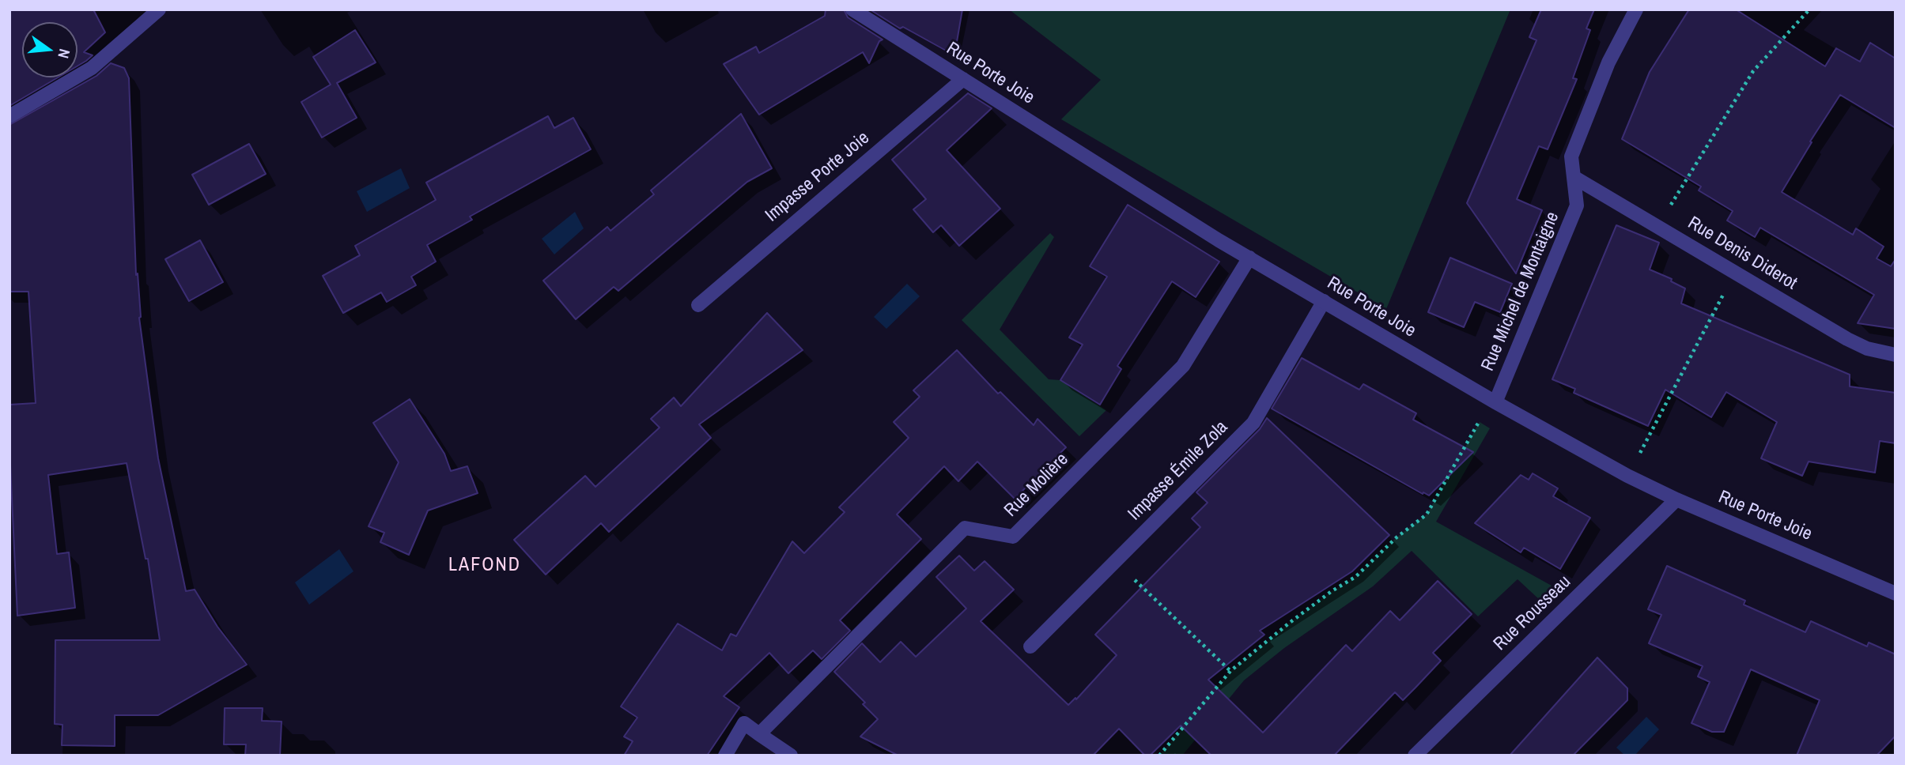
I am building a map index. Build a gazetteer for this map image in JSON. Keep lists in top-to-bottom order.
{
  "streets": {
    "street": [
      "Rue Porte Joie",
      "Impasse Porte Joie",
      "Rue Denis Diderot",
      "Rue Michel de Montaigne",
      "Impasse Émile Zola",
      "Rue Molière",
      "Rue Rousseau"
    ]
  },
  "crossings": [
    ["Rue Porte Joie", "Impasse Porte Joie"],
    ["Rue Porte Joie", "Rue Michel de Montaigne"],
    ["Rue Porte Joie", "Impasse Émile Zola"],
    ["Rue Porte Joie", "Rue Molière"],
    ["Rue Porte Joie", "Rue Rousseau"],
    ["Rue Denis Diderot", "Rue Michel de Montaigne"]
  ],
  "districts": ["LAFOND"],
  "north": "right"
}
